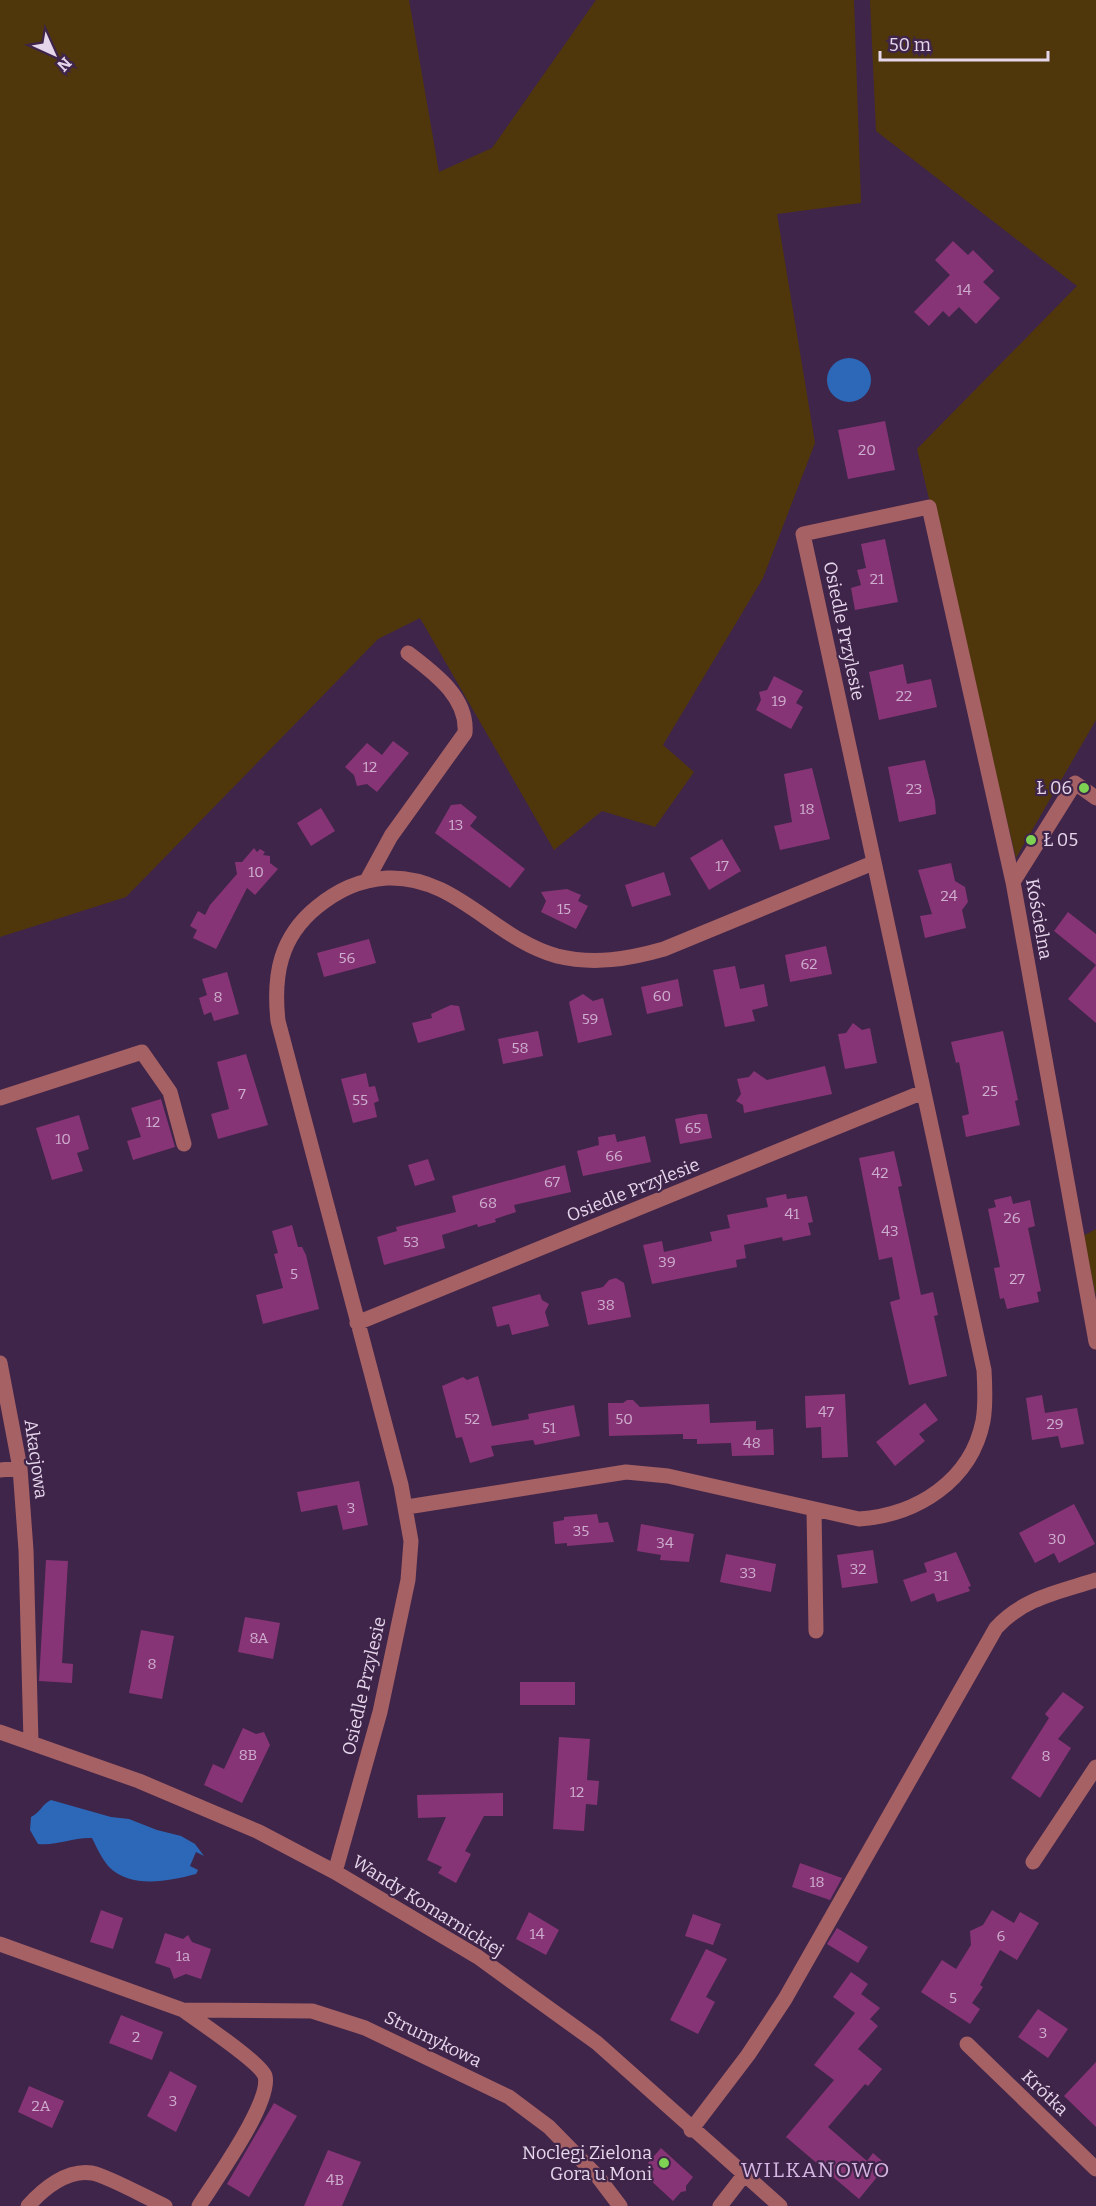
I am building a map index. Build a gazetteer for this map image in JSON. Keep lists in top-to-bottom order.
{
  "streets": {
    "street": [
      "Osiedle Przylesie",
      "Kościelna",
      "Akacjowa",
      "Wandy Komarnickiej",
      "Strumykowa",
      "Krótka"
    ]
  },
  "crossings": [
    ["Osiedle Przylesie", "Kościelna"],
    ["Osiedle Przylesie", "Wandy Komarnickiej"],
    ["Akacjowa", "Wandy Komarnickiej"]
  ],
  "districts": ["WILKANOWO"],
  "places": ["Ł 06", "Ł 05", "Noclegi Zielona Gora u Moni"],
  "house_numbers": [
    "14",
    "20",
    "21",
    "22",
    "19",
    "12",
    "23",
    "18",
    "13",
    "17",
    "10",
    "24",
    "15",
    "56",
    "62",
    "60",
    "8",
    "59",
    "58",
    "25",
    "7",
    "55",
    "12",
    "65",
    "10",
    "66",
    "42",
    "67",
    "68",
    "41",
    "26",
    "43",
    "53",
    "39",
    "5",
    "27",
    "38",
    "47",
    "52",
    "50",
    "29",
    "51",
    "48",
    "3",
    "35",
    "30",
    "34",
    "32",
    "33",
    "31",
    "8A",
    "8",
    "8B",
    "8",
    "12",
    "18",
    "14",
    "6",
    "1a",
    "5",
    "3",
    "2",
    "3",
    "2A",
    "4B"
  ],
  "scale_bar": "50 m",
  "north": "bottom right"
}
